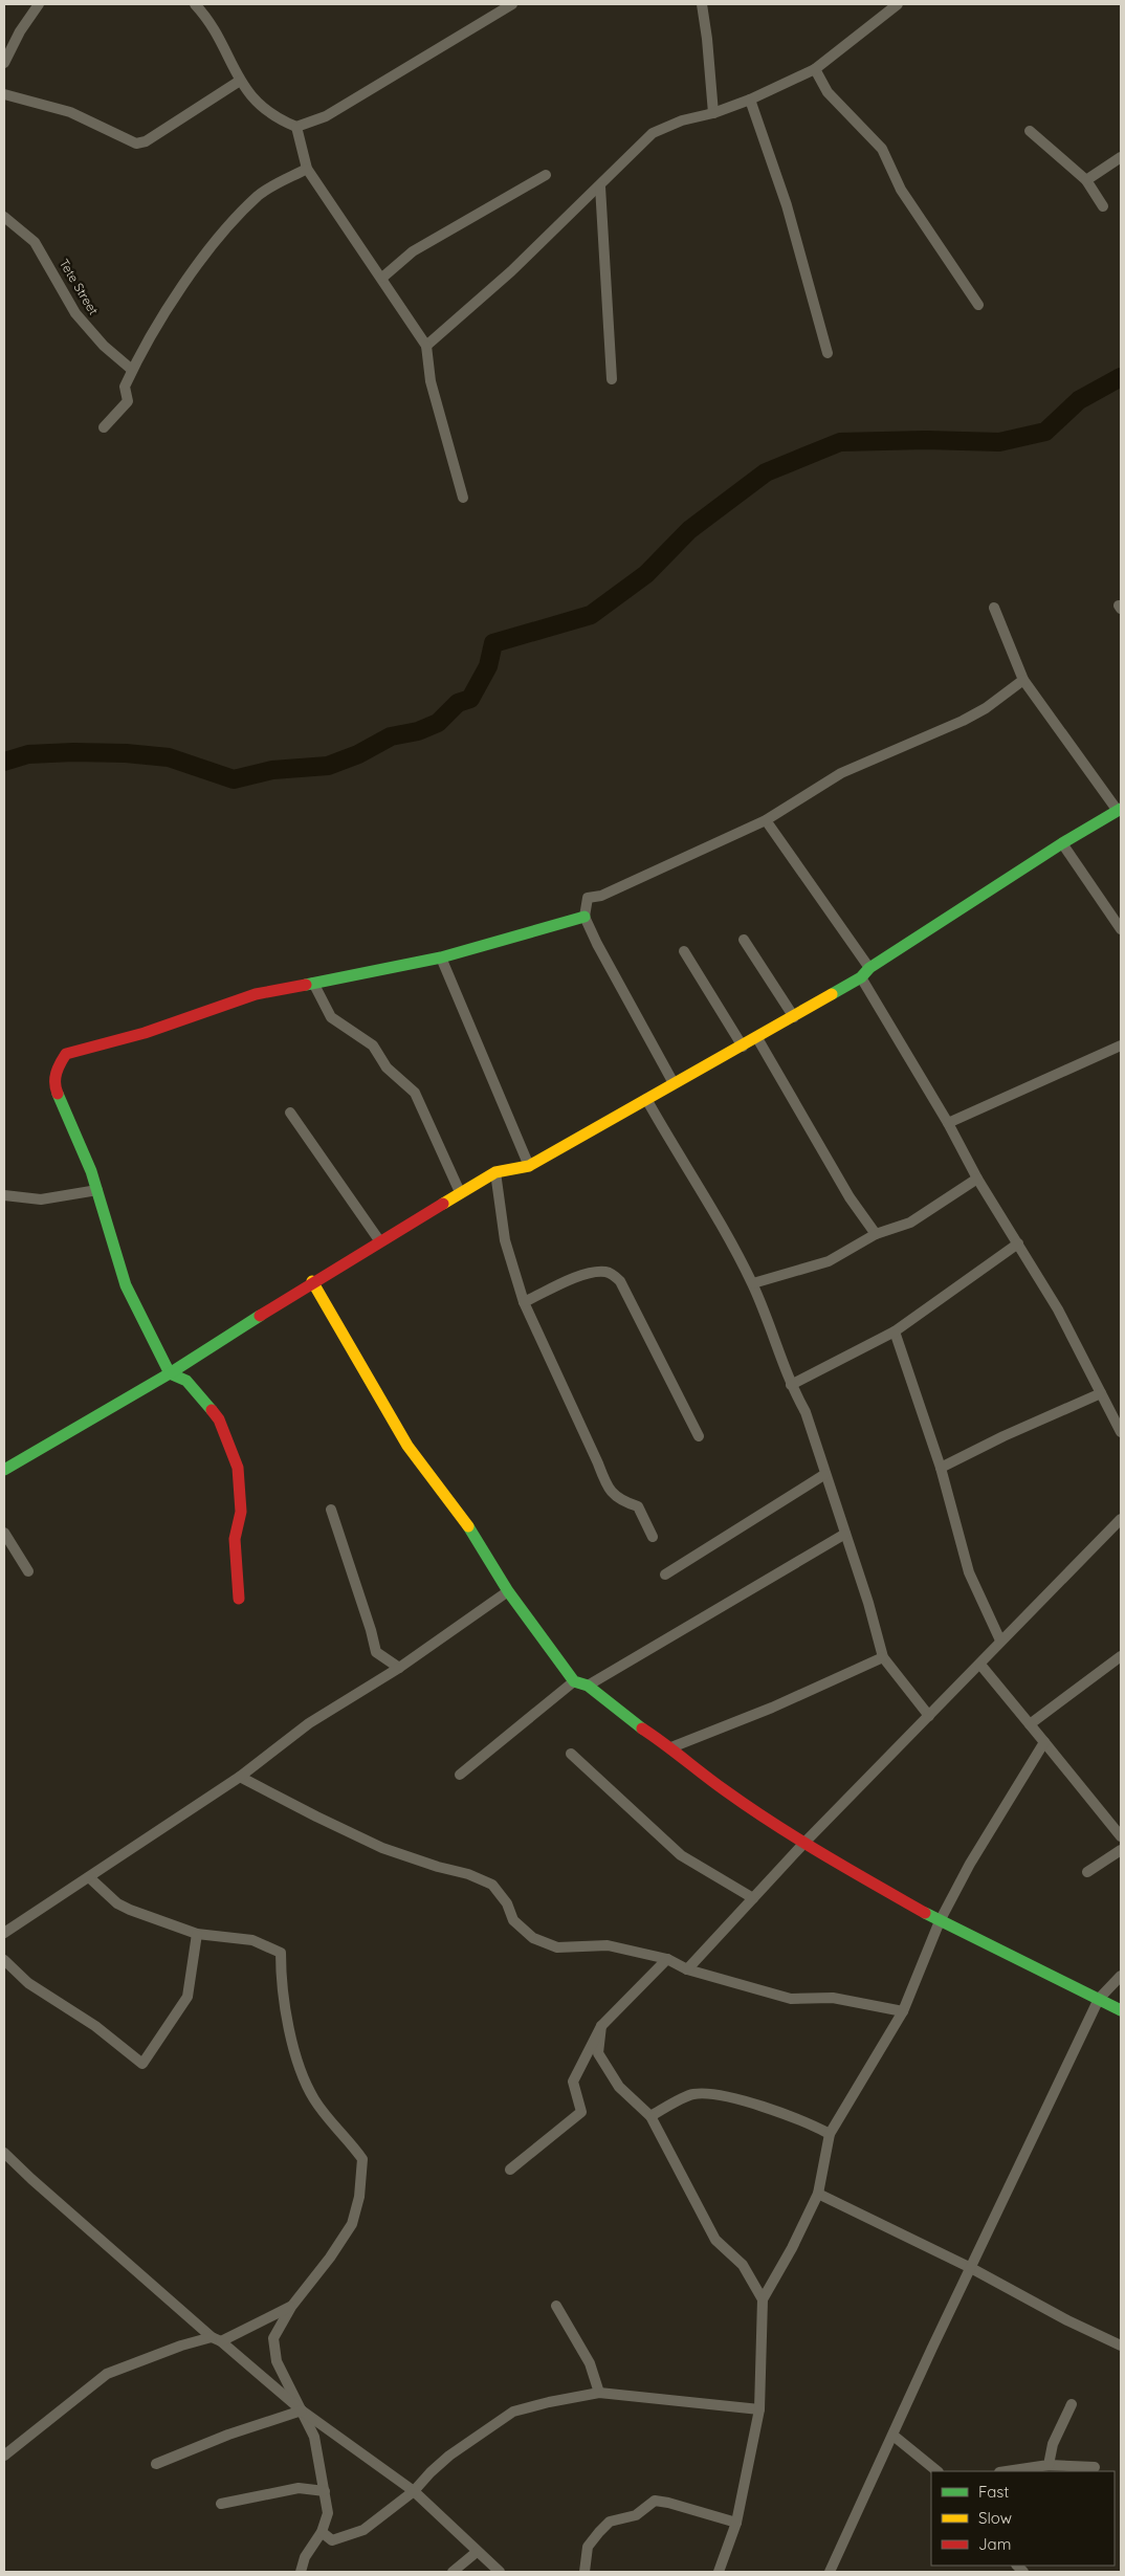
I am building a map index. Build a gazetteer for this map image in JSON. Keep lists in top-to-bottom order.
{
  "streets": {
    "street": ["Tete Street"]
  },
  "legend": ["Fast", "Slow", "Jam"]
}
